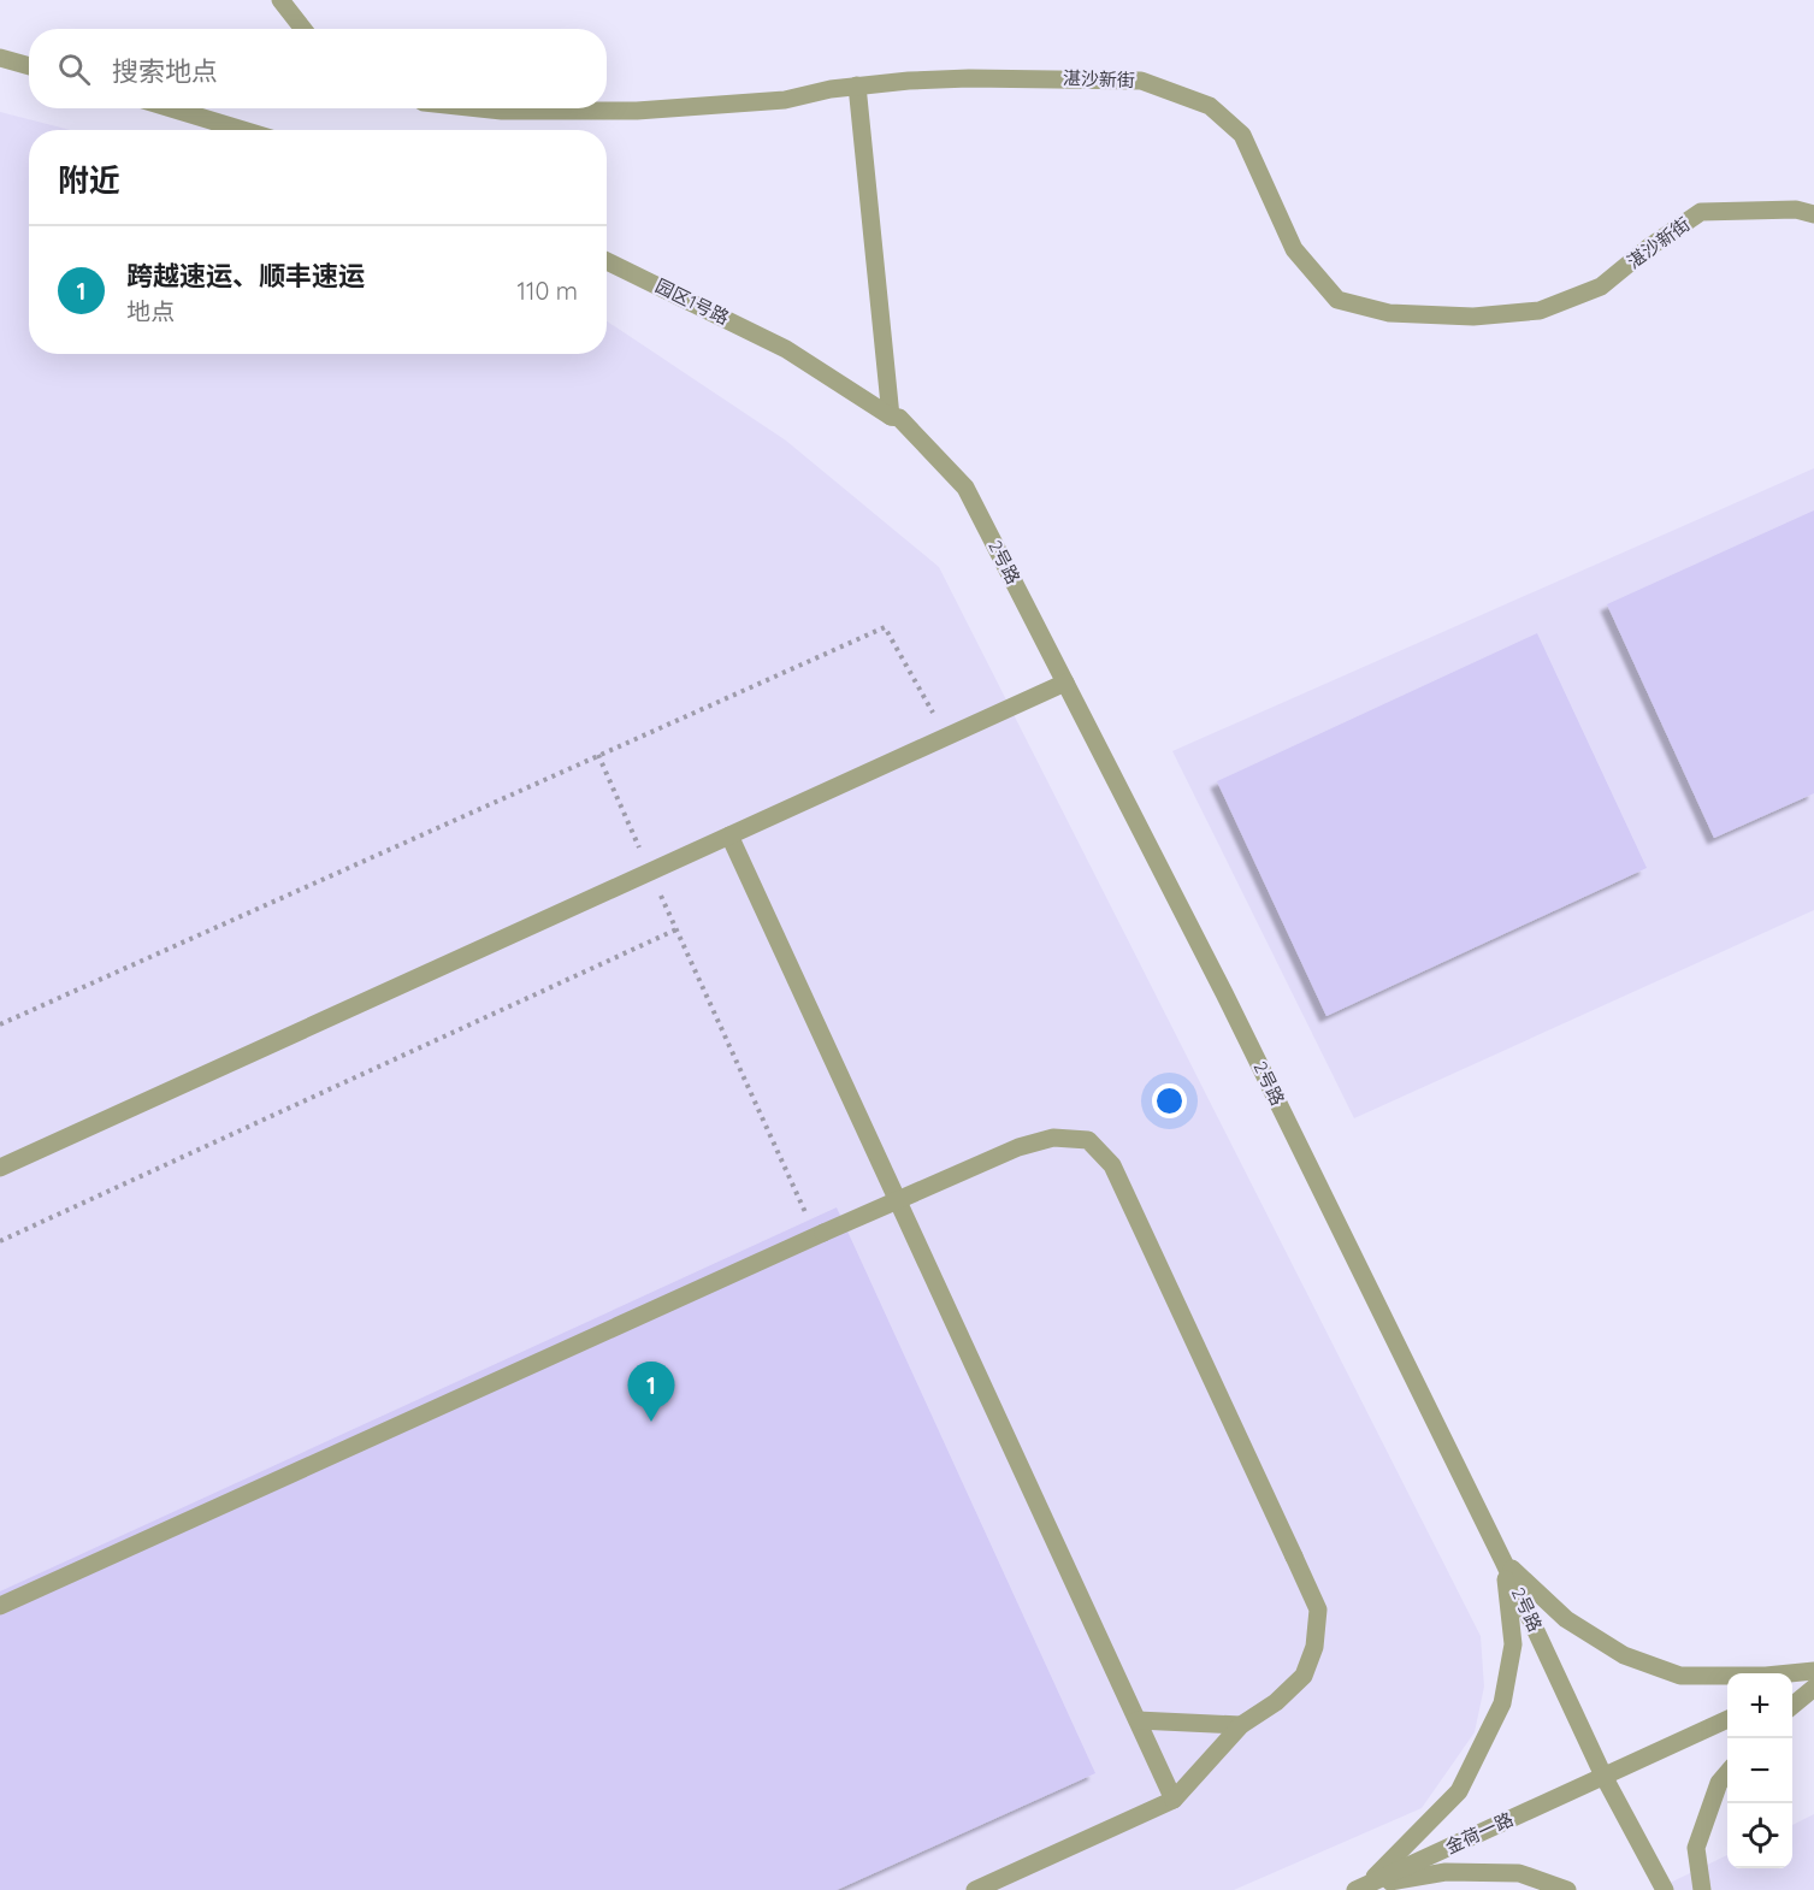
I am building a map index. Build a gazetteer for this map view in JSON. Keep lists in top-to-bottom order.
{
  "streets": {
    "street": [
      "湛沙新街",
      "园区1号路",
      "2号路",
      "金荷一路"
    ]
  },
  "crossings": [
    ["园区1号路", "2号路"],
    ["2号路", "金荷一路"]
  ],
  "page": {
    "search": "搜索地点",
    "heading": "附近",
    "list": [
      {
        "mark": "1",
        "name": "跨越速运、顺丰速运",
        "note": "地点",
        "value": "110 m"
      }
    ],
    "pins": "1",
    "map_buttons": ["+", "−"]
  }
}
